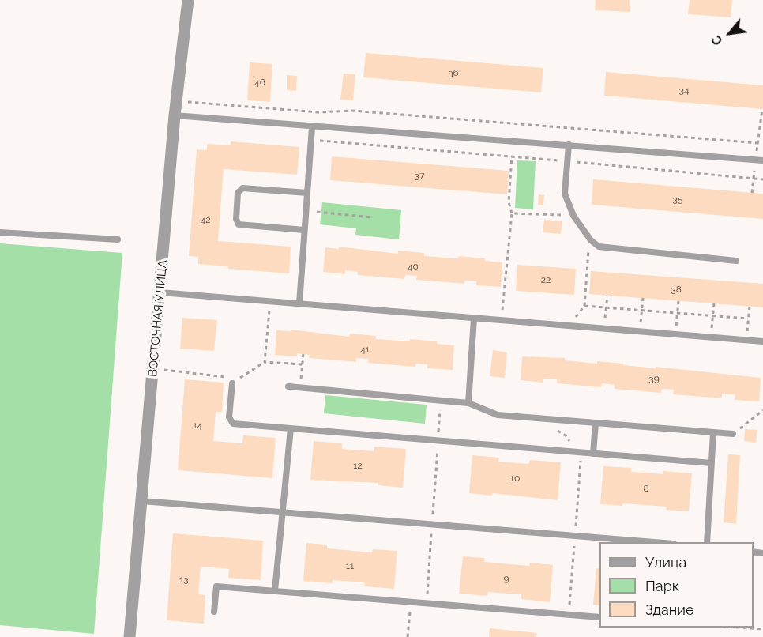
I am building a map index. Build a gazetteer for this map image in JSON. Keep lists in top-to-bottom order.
{
  "streets": {
    "street": ["ВОСТОЧНАЯ УЛИЦА"]
  },
  "house_numbers": [
    "36",
    "46",
    "34",
    "37",
    "35",
    "42",
    "40",
    "22",
    "38",
    "41",
    "39",
    "14",
    "12",
    "10",
    "8",
    "11",
    "9",
    "13"
  ],
  "legend": ["Улица", "Парк", "Здание"],
  "north": "bottom left"
}
